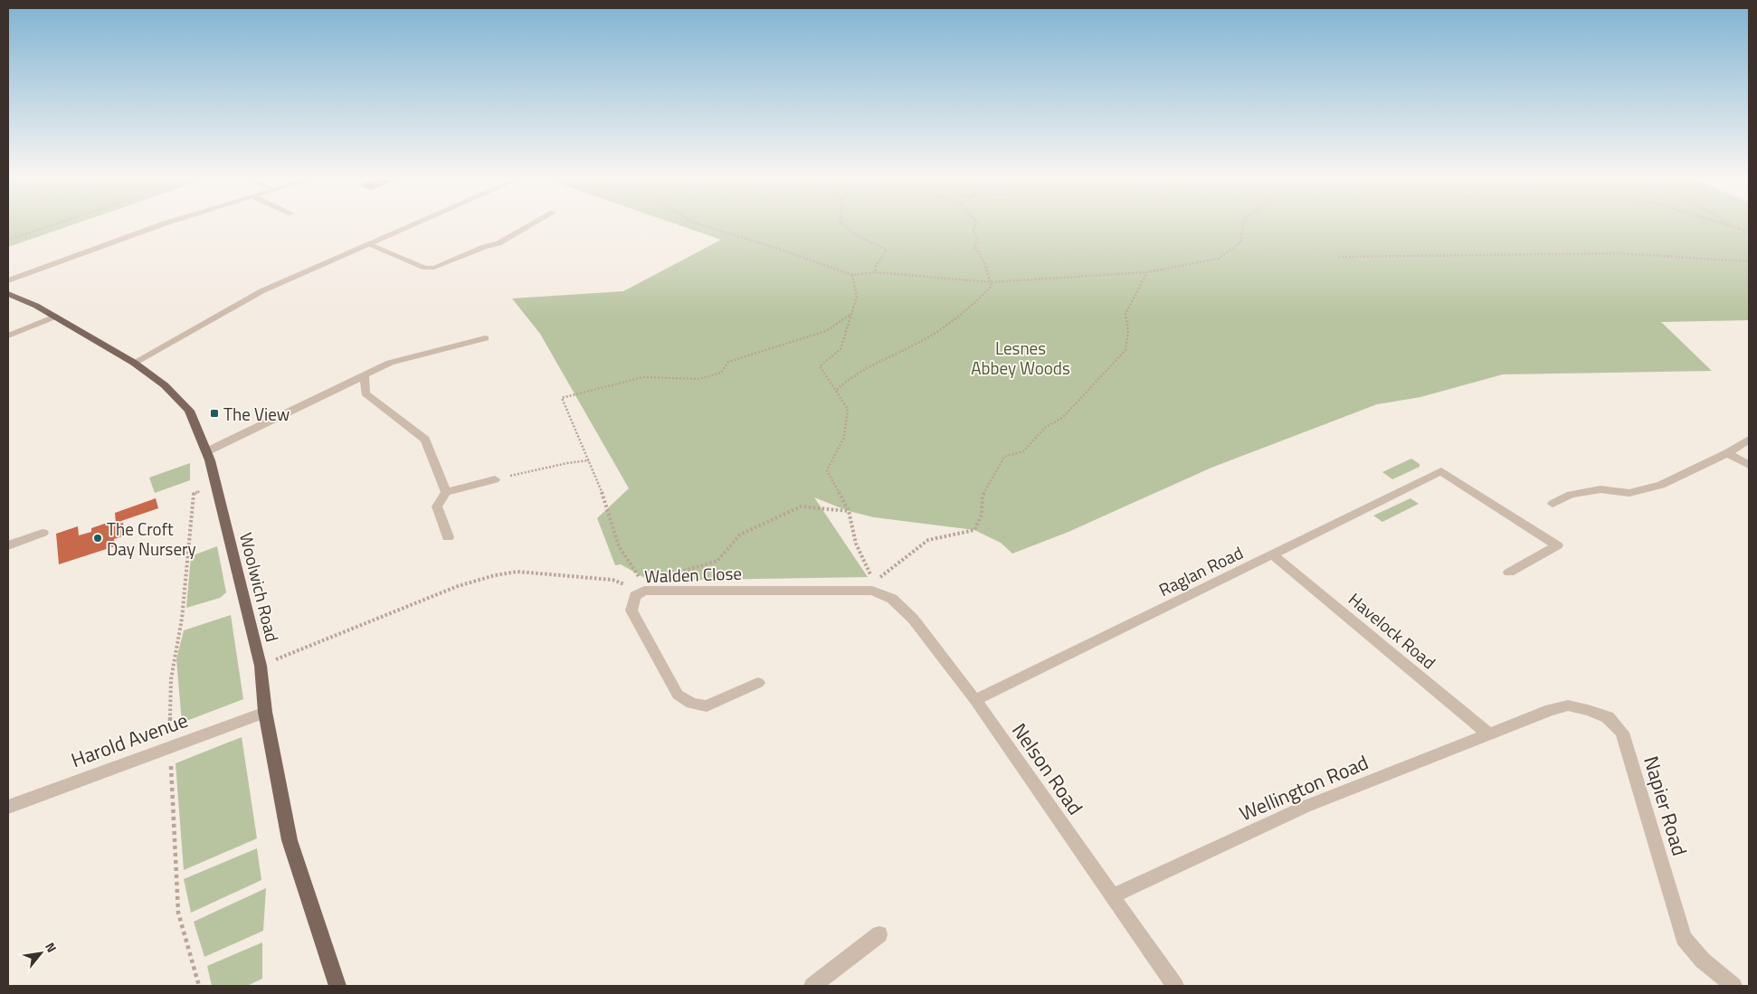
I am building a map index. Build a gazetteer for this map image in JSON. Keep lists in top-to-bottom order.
{
  "streets": {
    "main road": ["Woolwich Road"],
    "street": [
      "Raglan Road",
      "Walden Close",
      "Havelock Road",
      "Harold Avenue",
      "Nelson Road",
      "Wellington Road",
      "Napier Road"
    ]
  },
  "crossings": [
    ["Raglan Road", "Havelock Road"],
    ["Raglan Road", "Nelson Road"],
    ["Walden Close", "Nelson Road"],
    ["Woolwich Road", "Harold Avenue"],
    ["Havelock Road", "Wellington Road"],
    ["Nelson Road", "Wellington Road"],
    ["Wellington Road", "Napier Road"]
  ],
  "parks": ["Lesnes Abbey Woods"],
  "places": {
    "transit": ["The View"],
    "other": ["The Croft Day Nursery"]
  },
  "north": "top right"
}
